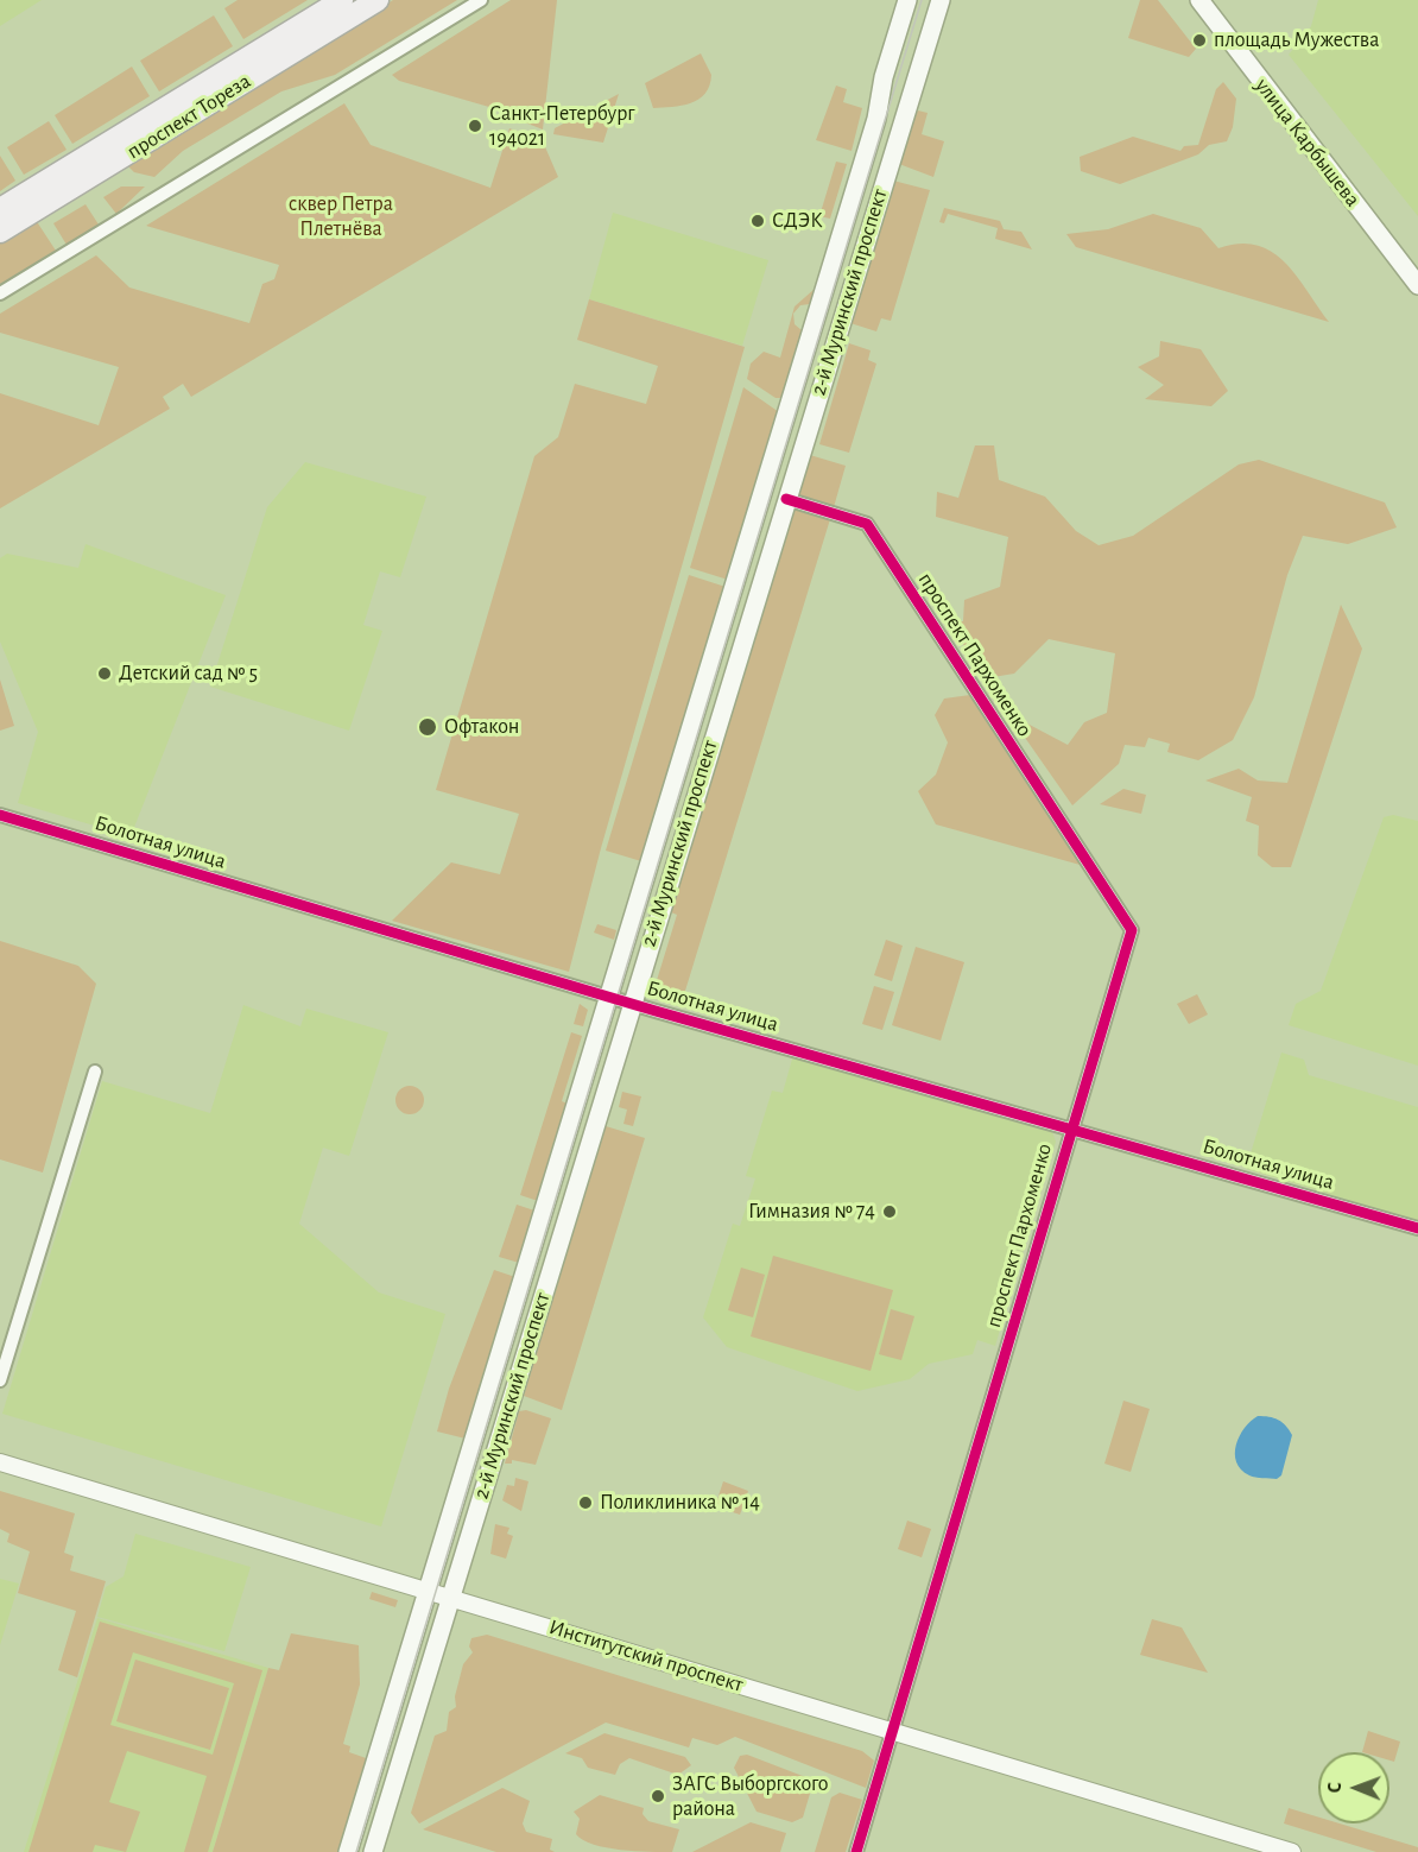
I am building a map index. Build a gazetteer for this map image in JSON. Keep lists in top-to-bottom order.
{
  "streets": {
    "main road": ["проспект Тореза", "улица Карбышева", "2-й Муринский проспект"],
    "street": ["проспект Пархоменко", "Болотная улица", "Институтский проспект"]
  },
  "crossings": [
    ["2-й Муринский проспект", "проспект Пархоменко"],
    ["2-й Муринский проспект", "Болотная улица"],
    ["2-й Муринский проспект", "Институтский проспект"],
    ["проспект Пархоменко", "Болотная улица"],
    ["проспект Пархоменко", "Институтский проспект"]
  ],
  "parks": ["сквер Петра Плетнёва"],
  "places": [
    "площадь Мужества",
    "Санкт-Петербург 194021",
    "СДЭК",
    "Детский сад № 5",
    "Офтакон",
    "Гимназия № 74",
    "Поликлиника № 14",
    "ЗАГС Выборгского района"
  ],
  "north": "left"
}
